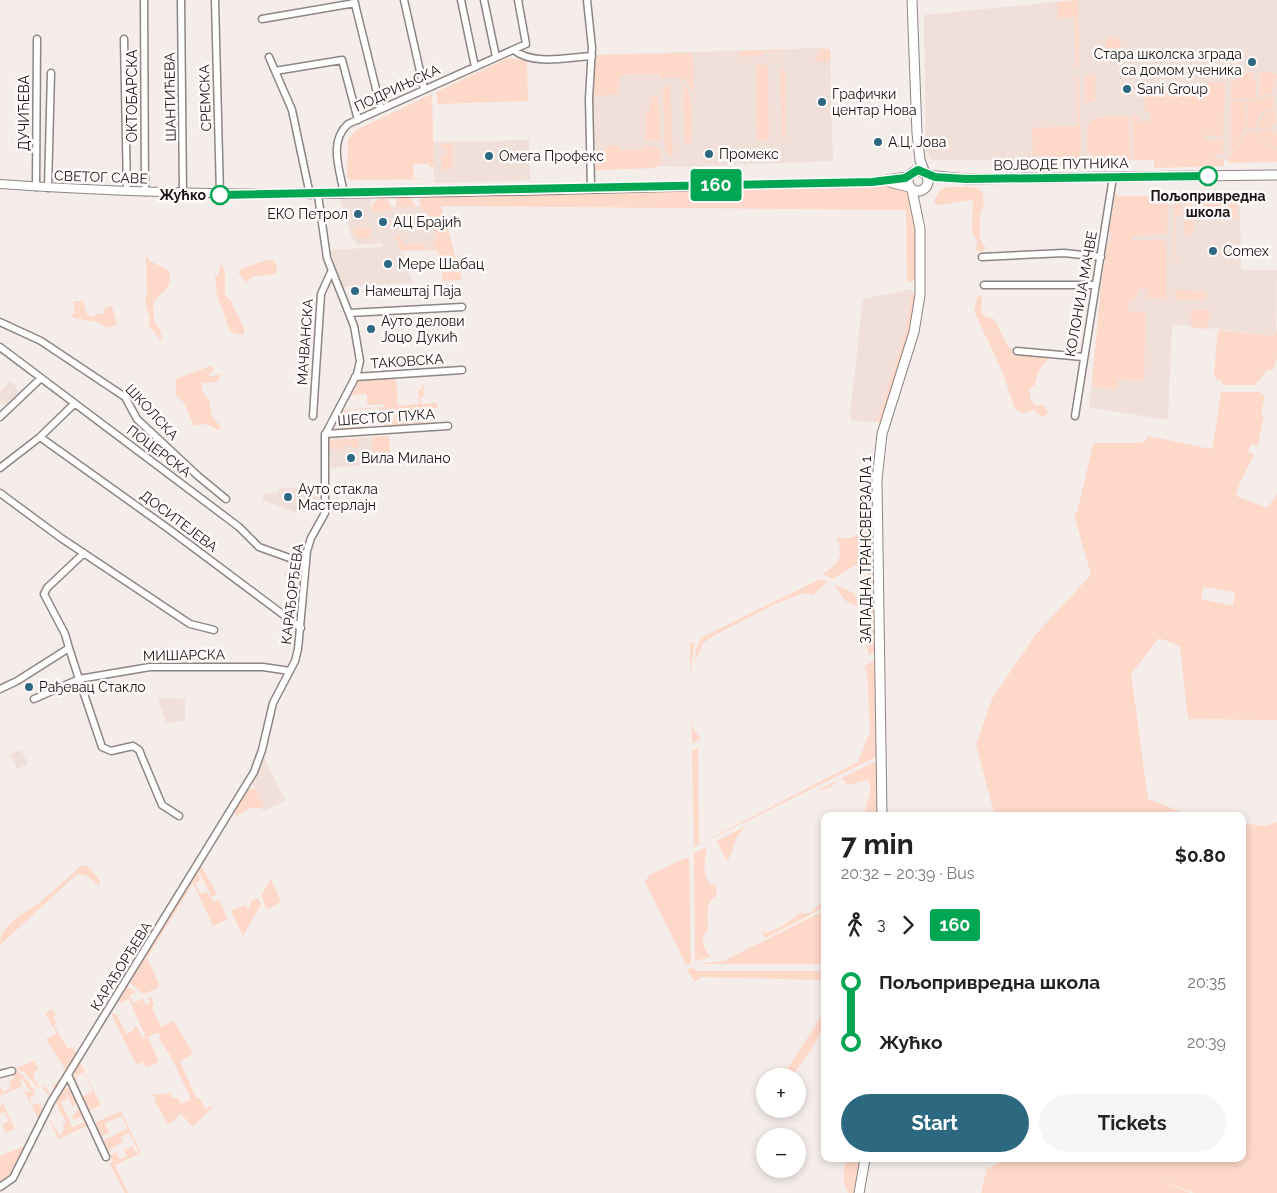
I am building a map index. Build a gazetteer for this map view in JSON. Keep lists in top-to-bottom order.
{
  "streets": {
    "main road": ["ВОЈВОДЕ ПУТНИКА", "ЗАПАДНА ТРАНСВЕРЗАЛА 1"],
    "street": [
      "ПОДРИЊСКА",
      "ОКТОБАРСКА",
      "ШАНТИЋЕВА",
      "СРЕМСКА",
      "ДУЧИЋЕВА",
      "СВЕТОГ САВЕ",
      "КОЛОНИЈА МАЧВЕ",
      "МАЧВАНСКА",
      "ТАКОВСКА",
      "ШКОЛСКА",
      "ШЕСТОГ ПУКА",
      "ПОЦЕРСКА",
      "ДОСИТЕЈЕВА",
      "КАРАЂОРЂЕВА",
      "МИШАРСКА"
    ]
  },
  "crossings": [
    ["ПОДРИЊСКА", "СВЕТОГ САВЕ"],
    ["ОКТОБАРСКА", "СВЕТОГ САВЕ"],
    ["ШАНТИЋЕВА", "СВЕТОГ САВЕ"],
    ["СРЕМСКА", "СВЕТОГ САВЕ"],
    ["ДУЧИЋЕВА", "СВЕТОГ САВЕ"],
    ["ВОЈВОДЕ ПУТНИКА", "КОЛОНИЈА МАЧВЕ"],
    ["ВОЈВОДЕ ПУТНИКА", "ЗАПАДНА ТРАНСВЕРЗАЛА 1"],
    ["СВЕТОГ САВЕ", "КАРАЂОРЂЕВА"],
    ["МАЧВАНСКА", "КАРАЂОРЂЕВА"],
    ["ТАКОВСКА", "КАРАЂОРЂЕВА"],
    ["ШЕСТОГ ПУКА", "КАРАЂОРЂЕВА"],
    ["ПОЦЕРСКА", "КАРАЂОРЂЕВА"],
    ["ДОСИТЕЈЕВА", "КАРАЂОРЂЕВА"],
    ["КАРАЂОРЂЕВА", "МИШАРСКА"]
  ],
  "places": [
    "Стара школска зграда са домом ученика",
    "Sani Group",
    "Графички центар Нова",
    "А.Ц. Јова",
    "Промекс",
    "Омега Профекс",
    "Пољопривредна школа",
    "Жућко",
    "ЕКО Петрол",
    "АЦ Брајић",
    "Comex",
    "Мере Шабац",
    "Намештај Паја",
    "Ауто делови Јоцо Дукић",
    "Вила Милано",
    "Ауто стакла Мастерлајн",
    "Рађевац Стакло"
  ],
  "lines": ["bus line 160"],
  "page": {
    "on_map": "160",
    "heading": ["7 min", "20:32 – 20:39 · Bus", "$0.80"],
    "legs": ["3", "160"],
    "list": [
      {
        "name": "Пољопривредна школа",
        "value": "20:35"
      },
      {
        "name": "Жућко",
        "value": "20:39"
      }
    ],
    "map_buttons": ["+", "−"],
    "buttons": ["Start", "Tickets"]
  }
}
